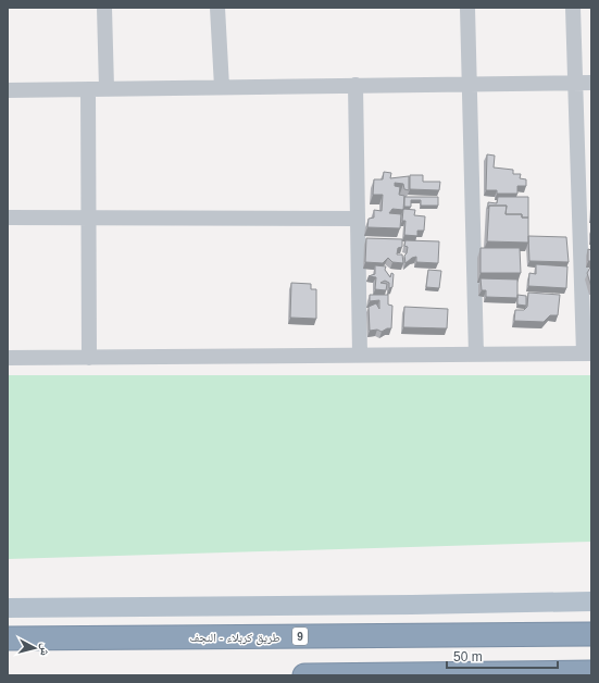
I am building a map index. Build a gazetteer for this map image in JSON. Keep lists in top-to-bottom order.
{
  "streets": {
    "highway": ["9", "طريق کربلاء - النجف"]
  },
  "scale_bar": "50 m",
  "north": "right"
}
